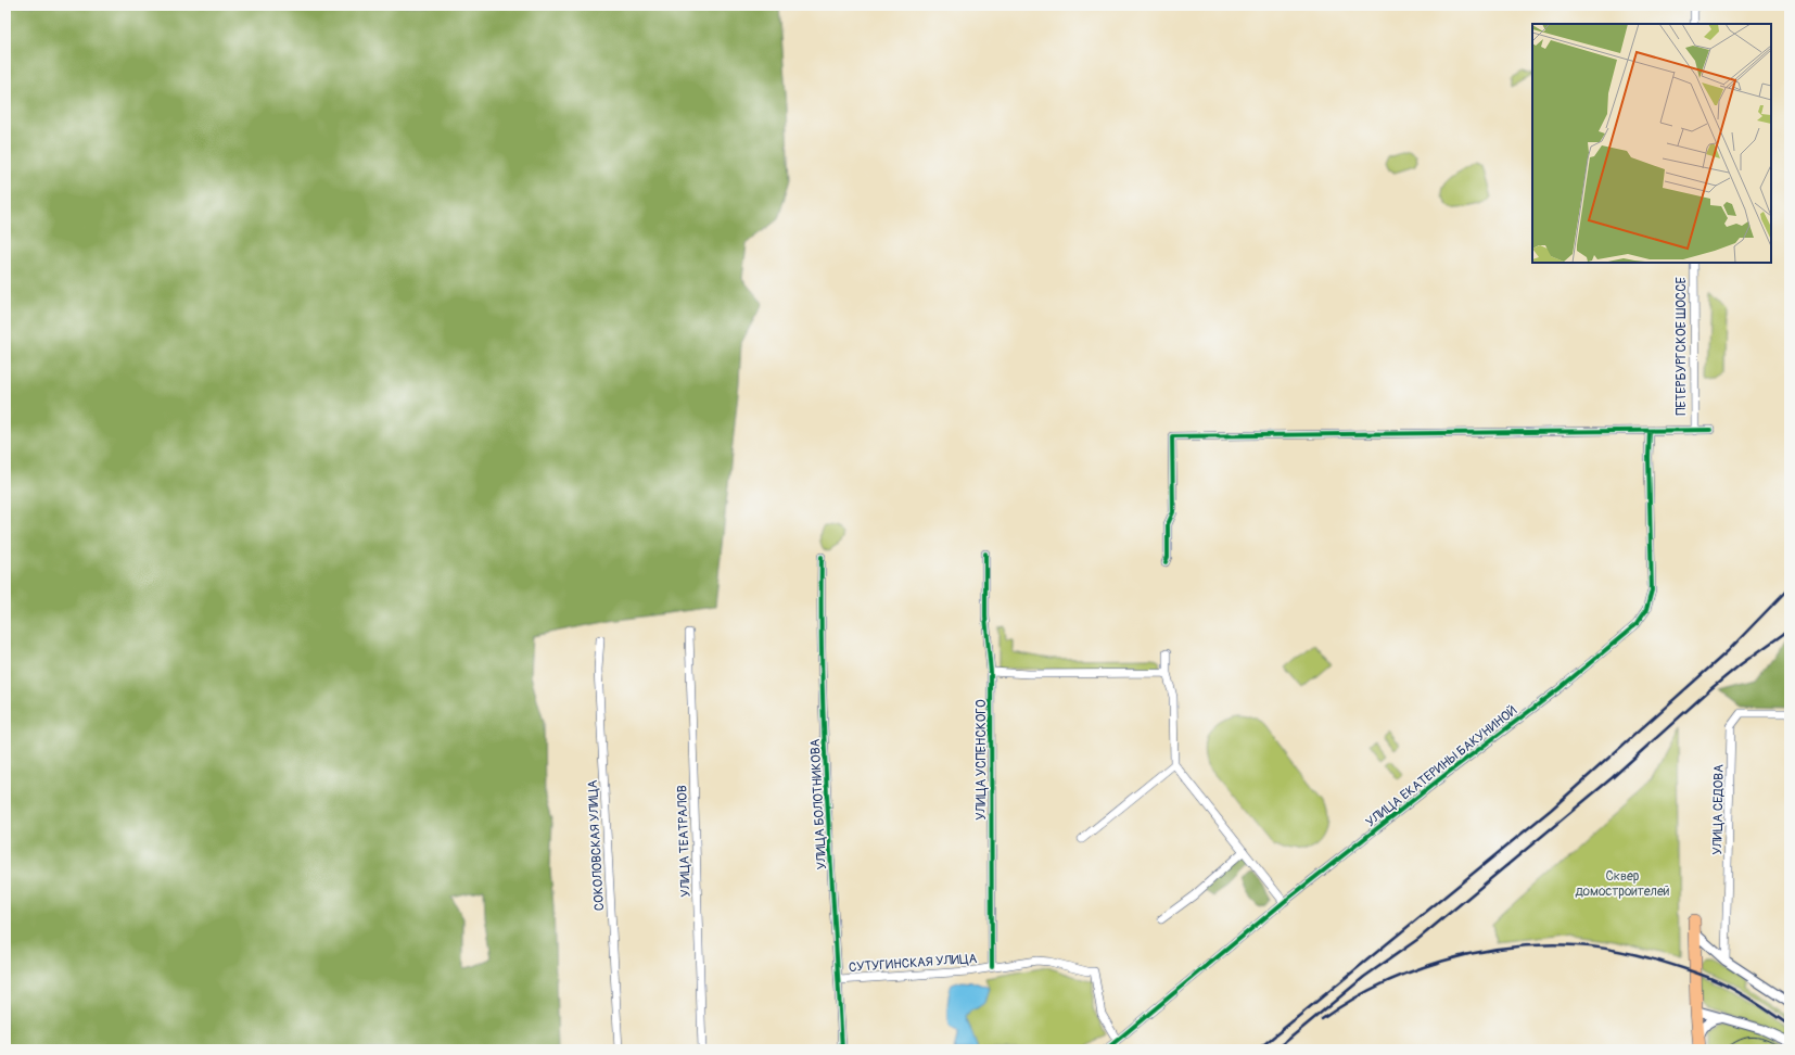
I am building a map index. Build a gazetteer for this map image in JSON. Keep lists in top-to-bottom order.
{
  "streets": {
    "street": [
      "ПЕТЕРБУРГСКОЕ ШОССЕ",
      "УЛИЦА УСПЕНСКОГО",
      "УЛИЦА ЕКАТЕРИНЫ БАКУНИНОЙ",
      "УЛИЦА БОЛОТНИКОВА",
      "УЛИЦА СЕДОВА",
      "УЛИЦА ТЕАТРАЛОВ",
      "СОКОЛОВСКАЯ УЛИЦА",
      "СУТУГИНСКАЯ УЛИЦА"
    ]
  },
  "crossings": [
    ["УЛИЦА УСПЕНСКОГО", "СУТУГИНСКАЯ УЛИЦА"],
    ["УЛИЦА ЕКАТЕРИНЫ БАКУНИНОЙ", "СУТУГИНСКАЯ УЛИЦА"],
    ["УЛИЦА БОЛОТНИКОВА", "СУТУГИНСКАЯ УЛИЦА"]
  ],
  "parks": ["Сквер домостроителей"]
}
